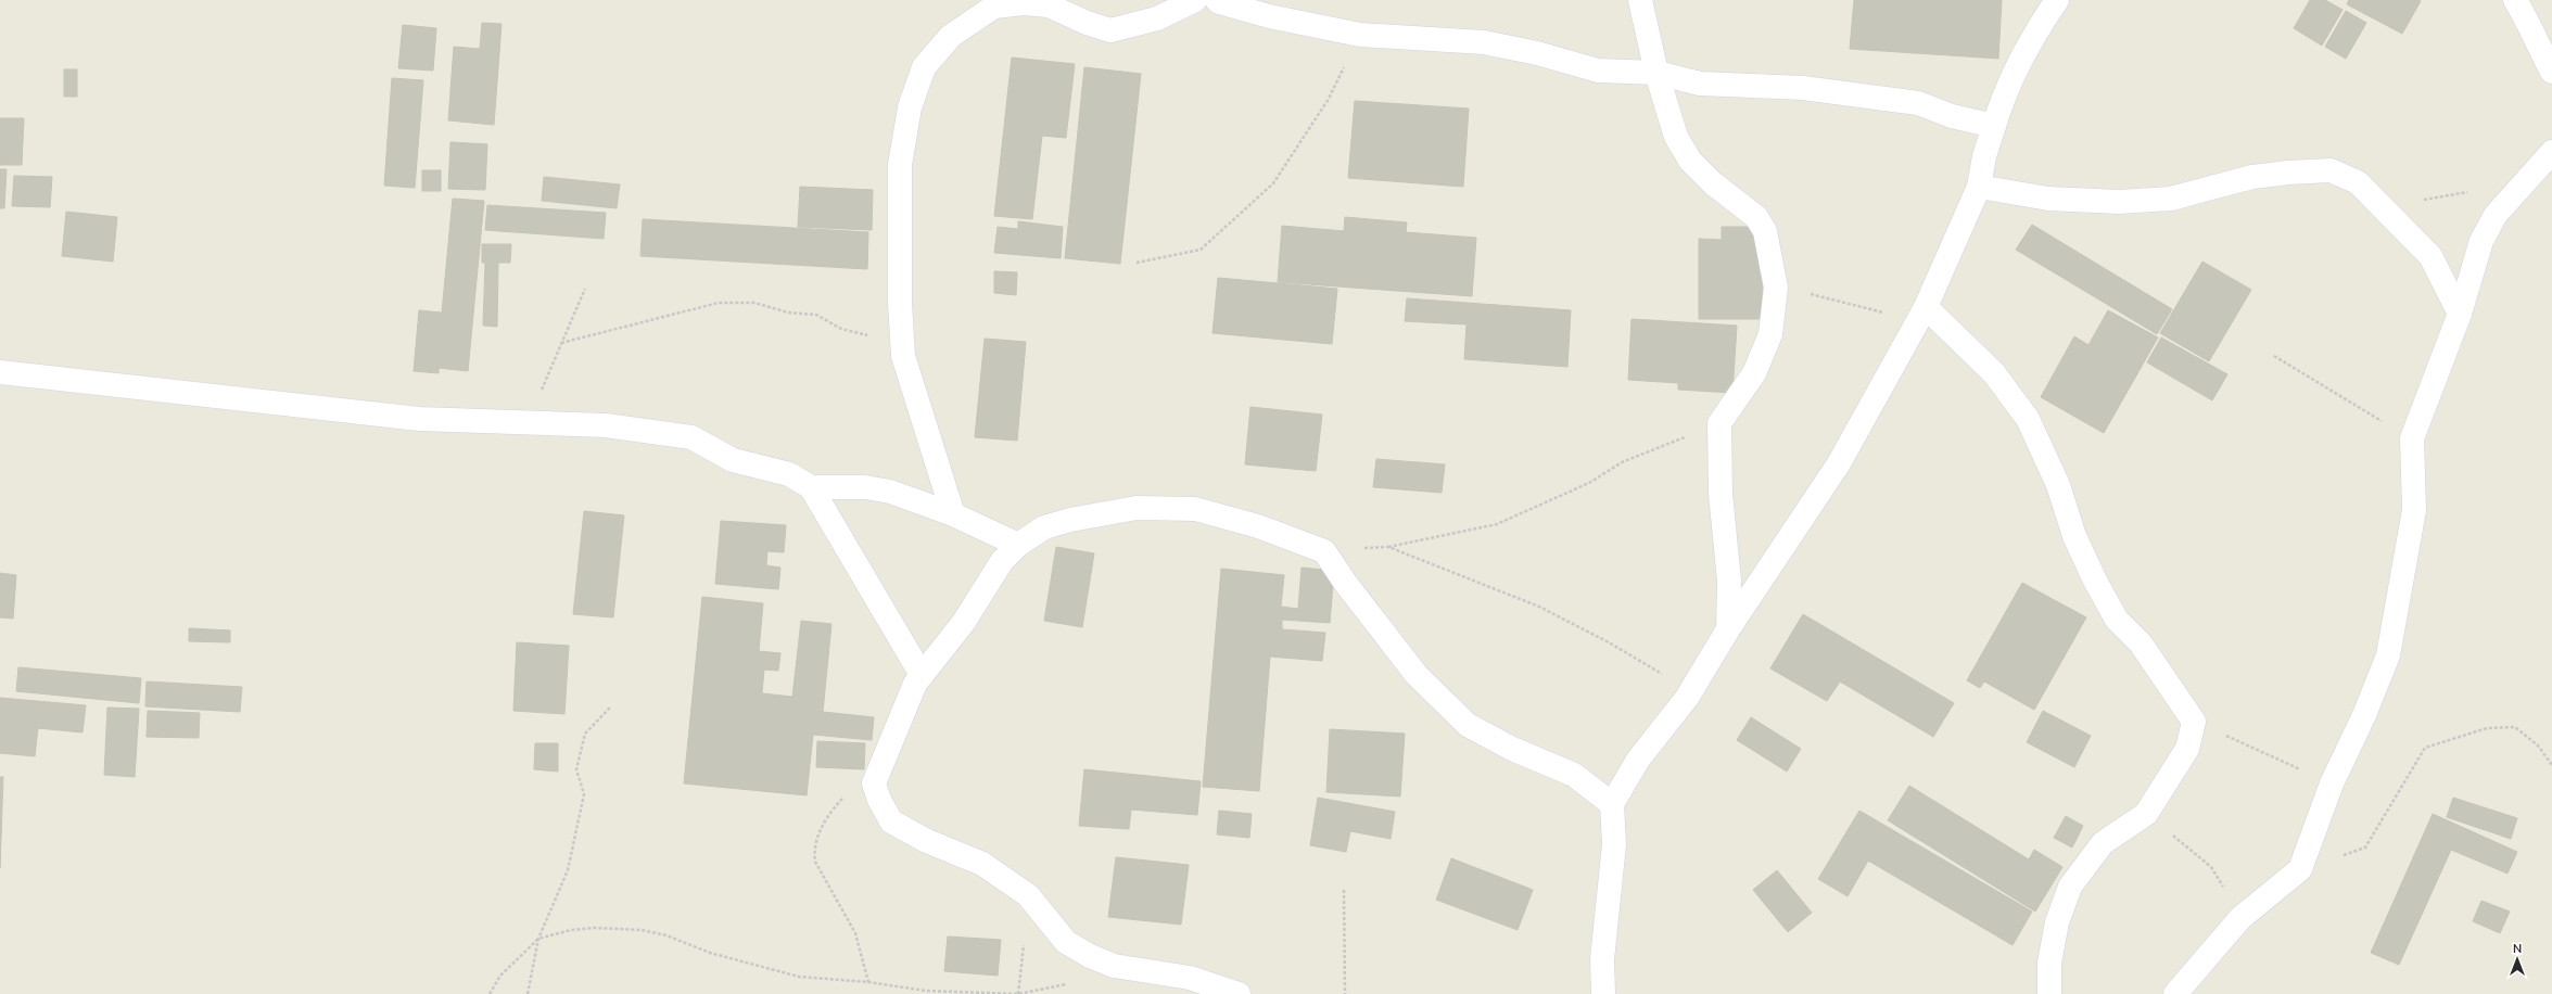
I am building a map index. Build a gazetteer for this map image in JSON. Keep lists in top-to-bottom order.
{
  "north": "top"
}
